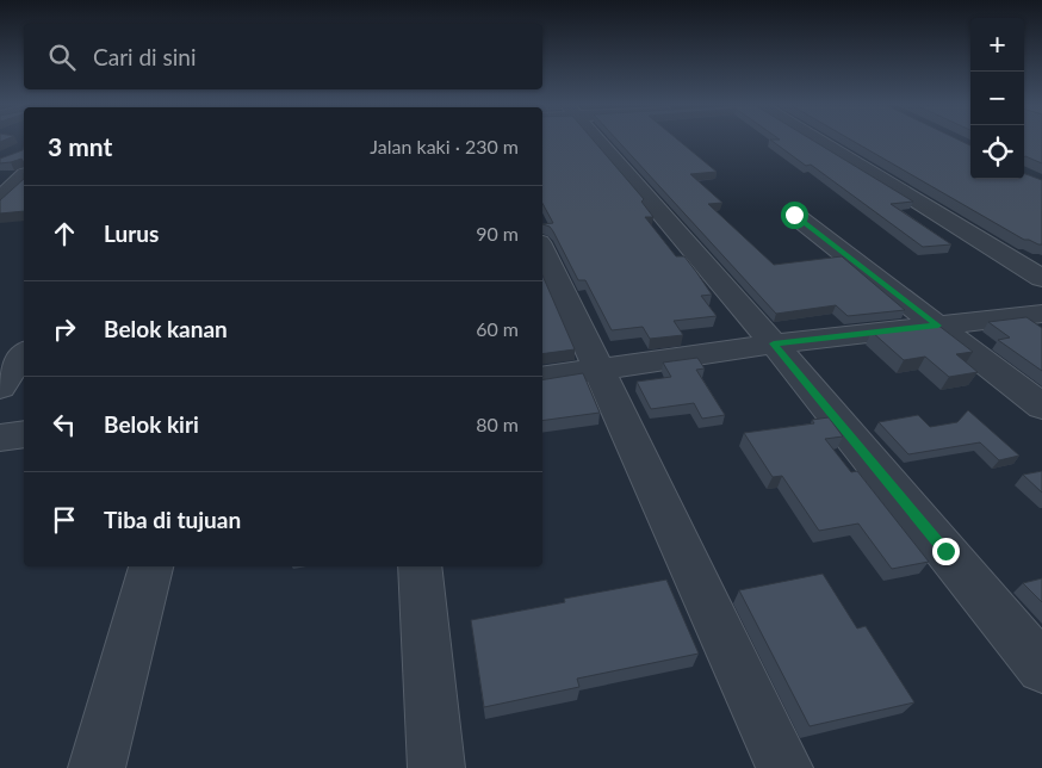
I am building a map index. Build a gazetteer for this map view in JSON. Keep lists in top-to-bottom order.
{
  "page": {
    "map_buttons": ["+", "−"],
    "search": "Cari di sini",
    "heading": ["3 mnt", "Jalan kaki · 230 m"],
    "list": [
      ["Lurus", "90 m"],
      ["Belok kanan", "60 m"],
      ["Belok kiri", "80 m"],
      "Tiba di tujuan"
    ]
  }
}
